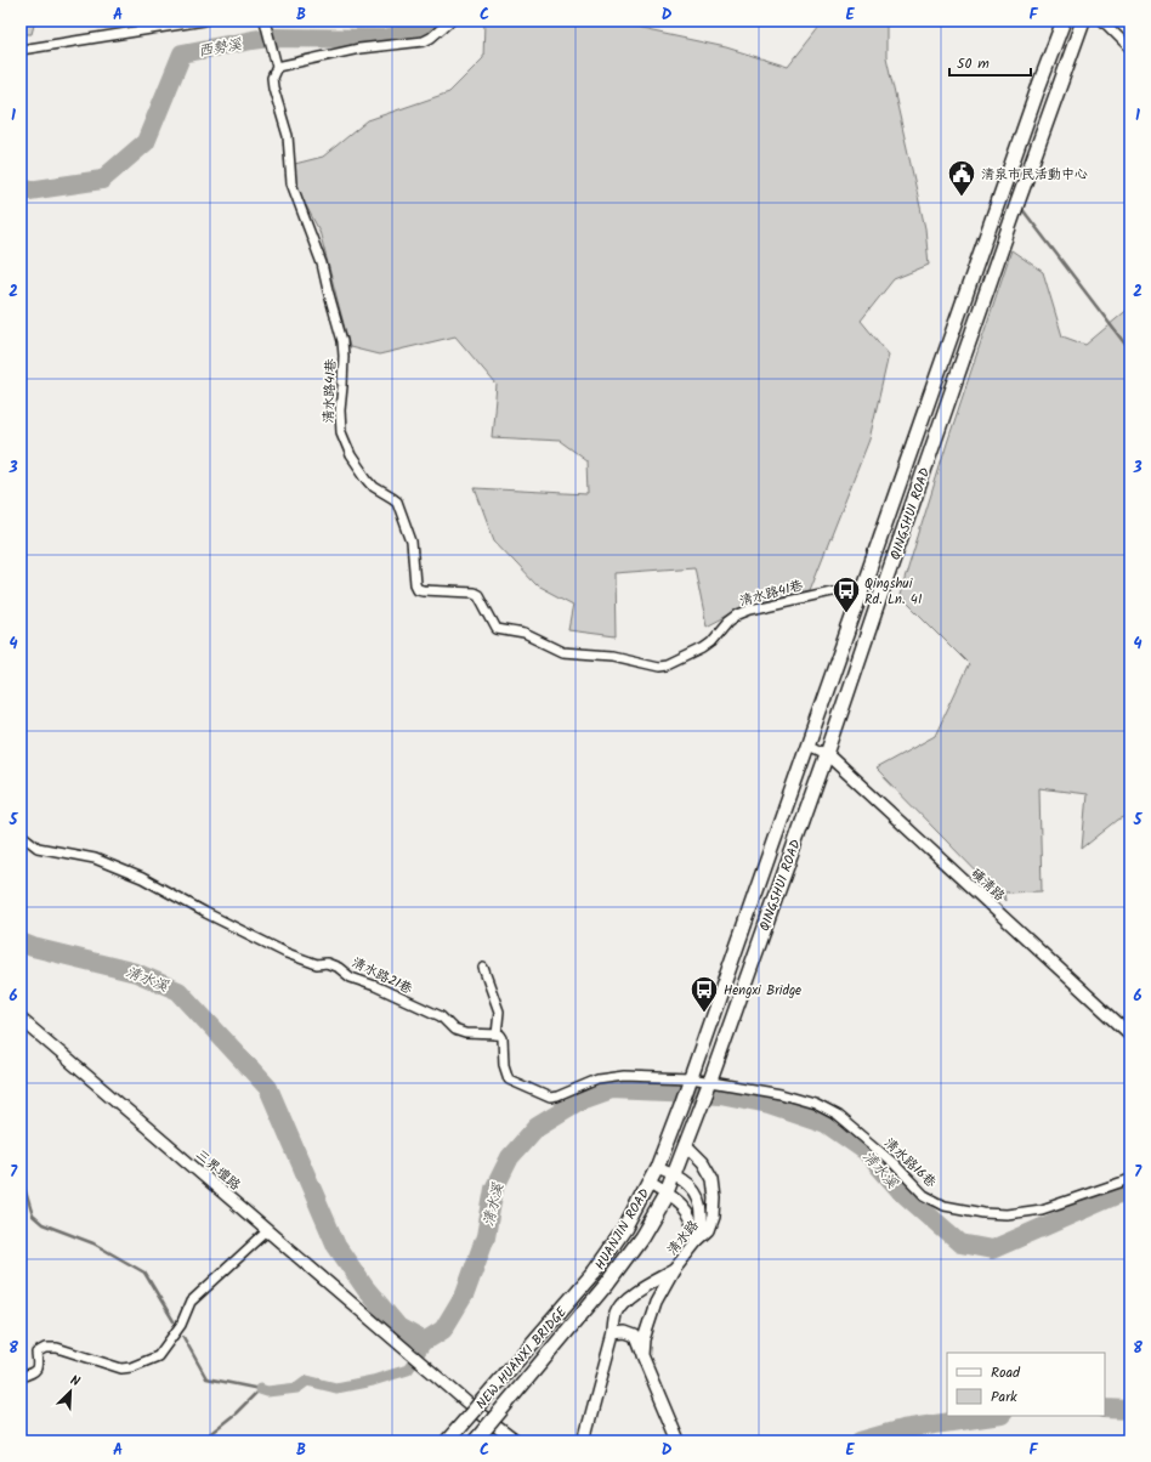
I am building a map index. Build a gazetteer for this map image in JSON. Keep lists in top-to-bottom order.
{
  "streets": {
    "main road": ["QINGSHUI ROAD", "HUANJIN ROAD", "NEW HUANXI BRIDGE"],
    "street": [
      "清水路41巷",
      "磺清路",
      "清水路21巷",
      "清水路16巷",
      "三界壇路",
      "清水路"
    ]
  },
  "crossings": [
    ["清水路41巷", "QINGSHUI ROAD"],
    ["QINGSHUI ROAD", "磺清路"],
    ["QINGSHUI ROAD", "清水路16巷"],
    ["QINGSHUI ROAD", "清水路"],
    ["HUANJIN ROAD", "NEW HUANXI BRIDGE"]
  ],
  "water": ["西勢溪", "清水溪"],
  "places": {
    "public building": ["清泉市民活動中心"],
    "bus stop": ["Qingshui Rd. Ln. 41", "Hengxi Bridge"]
  },
  "legend": ["Road", "Park"],
  "scale_bar": "50 m",
  "north": "top right",
  "grid": {
    "columns": [
      "A",
      "B",
      "C",
      "D",
      "E",
      "F"
    ],
    "rows": [
      "1",
      "2",
      "3",
      "4",
      "5",
      "6",
      "7",
      "8"
    ]
  }
}
